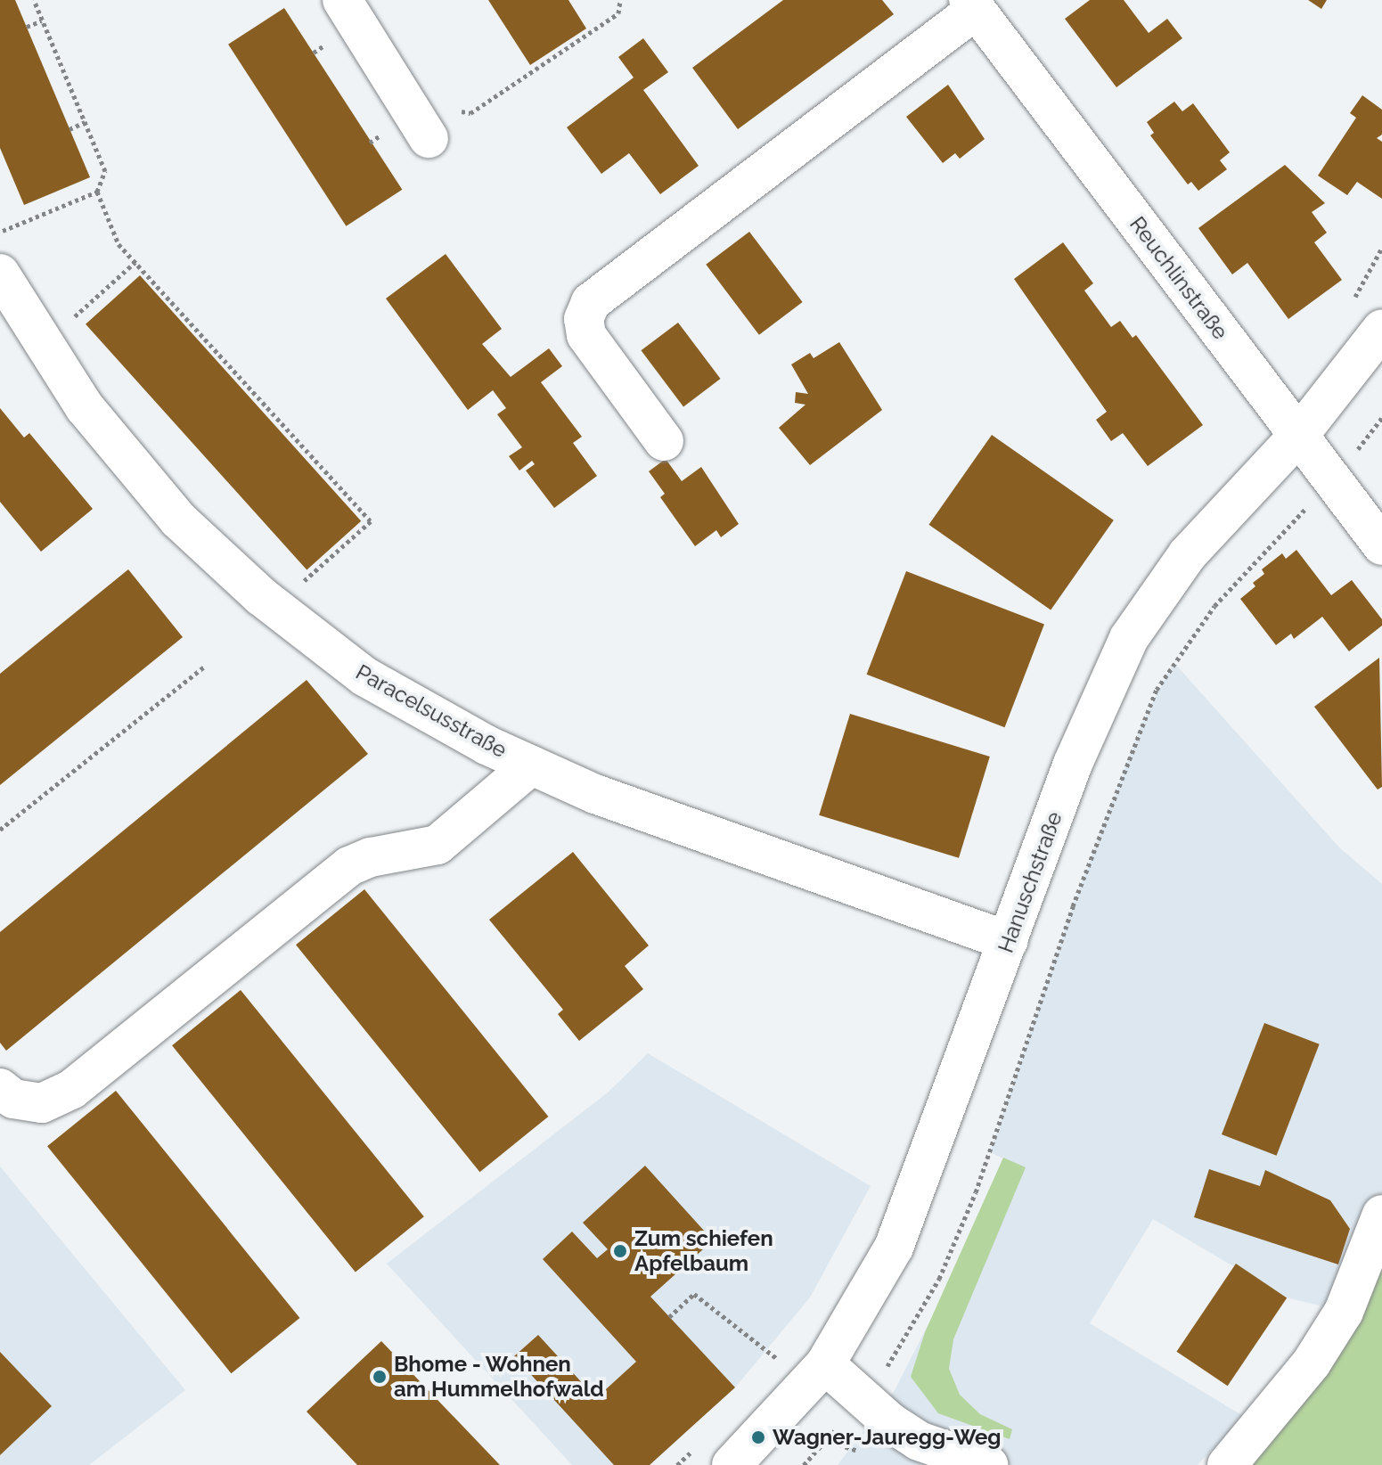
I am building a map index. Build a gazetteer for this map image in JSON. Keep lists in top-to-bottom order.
{
  "streets": {
    "street": ["Reuchlinstraße", "Paracelsusstraße", "Hanuschstraße"]
  },
  "crossings": [
    ["Reuchlinstraße", "Hanuschstraße"],
    ["Paracelsusstraße", "Hanuschstraße"]
  ],
  "places": ["Zum schiefen Apfelbaum", "Bhome - Wohnen am Hummelhofwald", "Wagner-Jauregg-Weg"]
}
